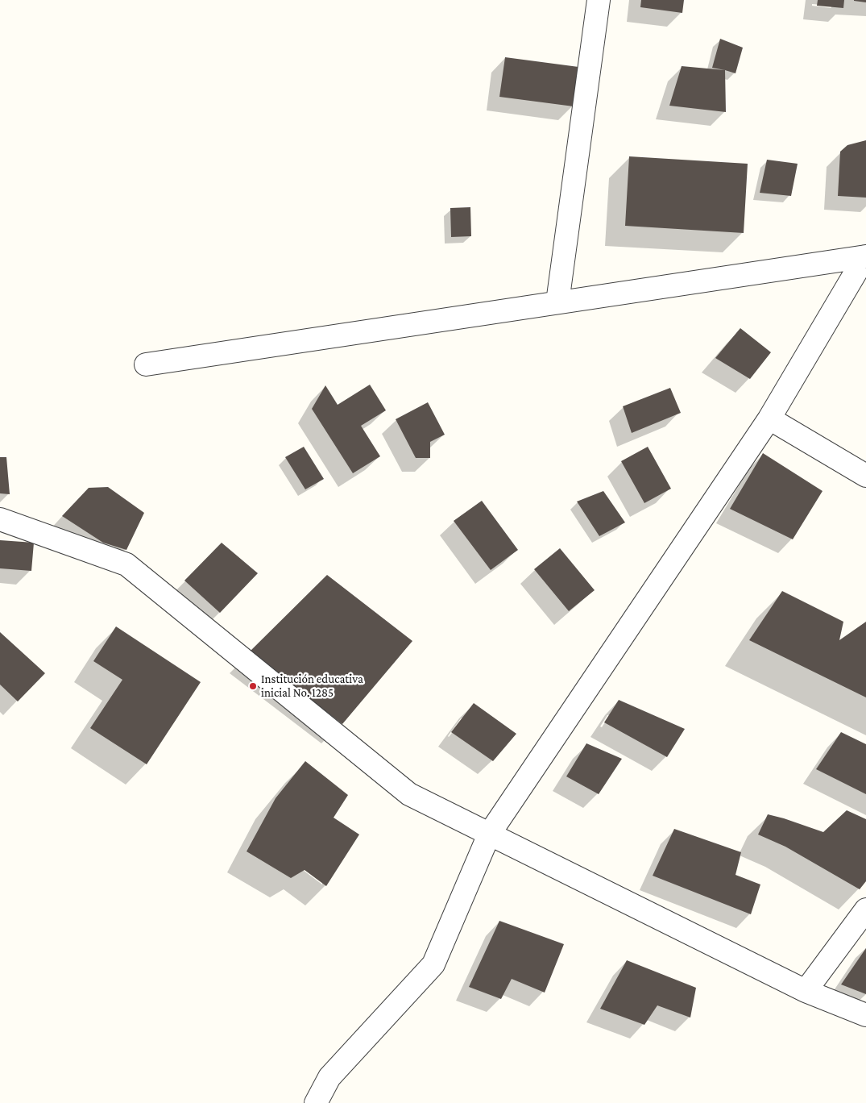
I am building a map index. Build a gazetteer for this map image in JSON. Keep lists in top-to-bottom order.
{
  "places": ["Institución educativa inicial No. 1285"]
}
